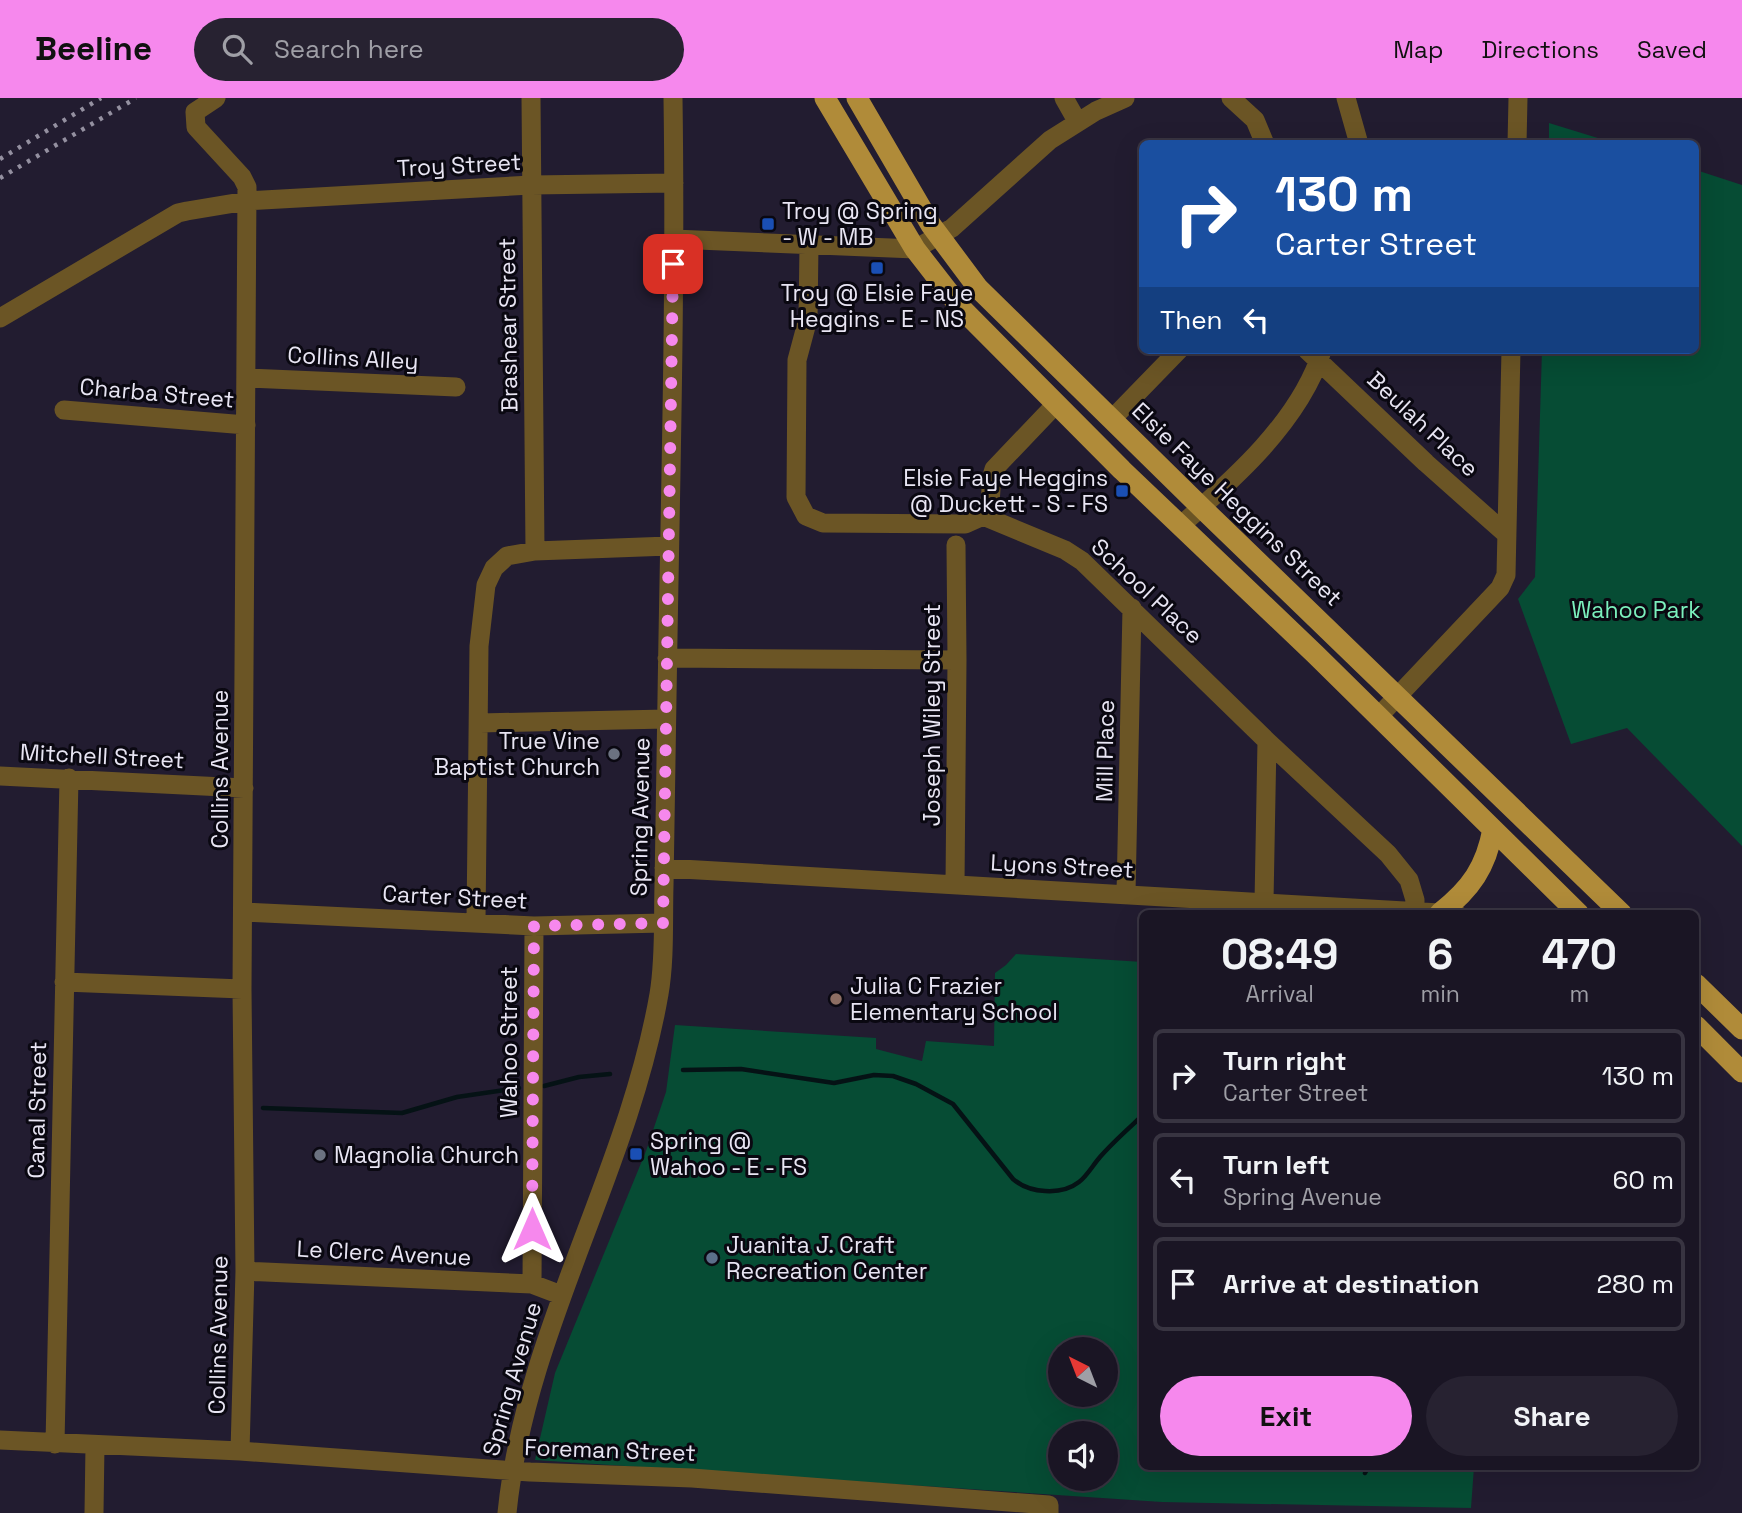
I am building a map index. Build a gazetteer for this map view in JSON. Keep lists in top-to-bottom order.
{
  "streets": {
    "main road": ["Elsie Faye Heggins Street"],
    "street": [
      "Troy Street",
      "Brashear Street",
      "Collins Alley",
      "Charba Street",
      "Beulah Place",
      "School Place",
      "Joseph Wiley Street",
      "Mill Place",
      "Mitchell Street",
      "Collins Avenue",
      "Spring Avenue",
      "Lyons Street",
      "Carter Street",
      "Wahoo Street",
      "Canal Street",
      "Le Clerc Avenue",
      "Foreman Street"
    ]
  },
  "crossings": [
    ["Troy Street", "Brashear Street"],
    ["Troy Street", "Collins Avenue"],
    ["Troy Street", "Spring Avenue"],
    ["Collins Alley", "Collins Avenue"],
    ["Charba Street", "Collins Avenue"],
    ["Beulah Place", "Elsie Faye Heggins Street"],
    ["School Place", "Mill Place"],
    ["Joseph Wiley Street", "Lyons Street"],
    ["Mill Place", "Lyons Street"],
    ["Mitchell Street", "Collins Avenue"],
    ["Mitchell Street", "Canal Street"],
    ["Collins Avenue", "Carter Street"],
    ["Collins Avenue", "Le Clerc Avenue"],
    ["Collins Avenue", "Foreman Street"],
    ["Spring Avenue", "Lyons Street"],
    ["Spring Avenue", "Carter Street"],
    ["Spring Avenue", "Le Clerc Avenue"],
    ["Spring Avenue", "Foreman Street"],
    ["Carter Street", "Wahoo Street"],
    ["Wahoo Street", "Le Clerc Avenue"],
    ["Canal Street", "Foreman Street"]
  ],
  "parks": ["Wahoo Park"],
  "places": {
    "transit": [
      "Troy @ Spring - W - MB",
      "Troy @ Elsie Faye Heggins - E - NS",
      "Elsie Faye Heggins @ Duckett - S - FS",
      "Spring @ Wahoo - E - FS"
    ],
    "other": [
      "True Vine Baptist Church",
      "Julia C Frazier Elementary School",
      "Magnolia Church",
      "Juanita J. Craft Recreation Center"
    ]
  },
  "north": "top left",
  "page": {
    "header": "Beeline",
    "search": "Search here",
    "nav": ["Map", "Directions", "Saved"],
    "turn": ["130 m", "Carter Street"],
    "then": "Then",
    "eta": [
      "08:49",
      "Arrival",
      "6",
      "min",
      "470",
      "m"
    ],
    "list": [
      {
        "name": "Turn right",
        "note": "Carter Street",
        "value": "130 m"
      },
      {
        "name": "Turn left",
        "note": "Spring Avenue",
        "value": "60 m"
      },
      {
        "name": "Arrive at destination",
        "value": "280 m"
      }
    ],
    "buttons": ["Exit", "Share"]
  }
}
